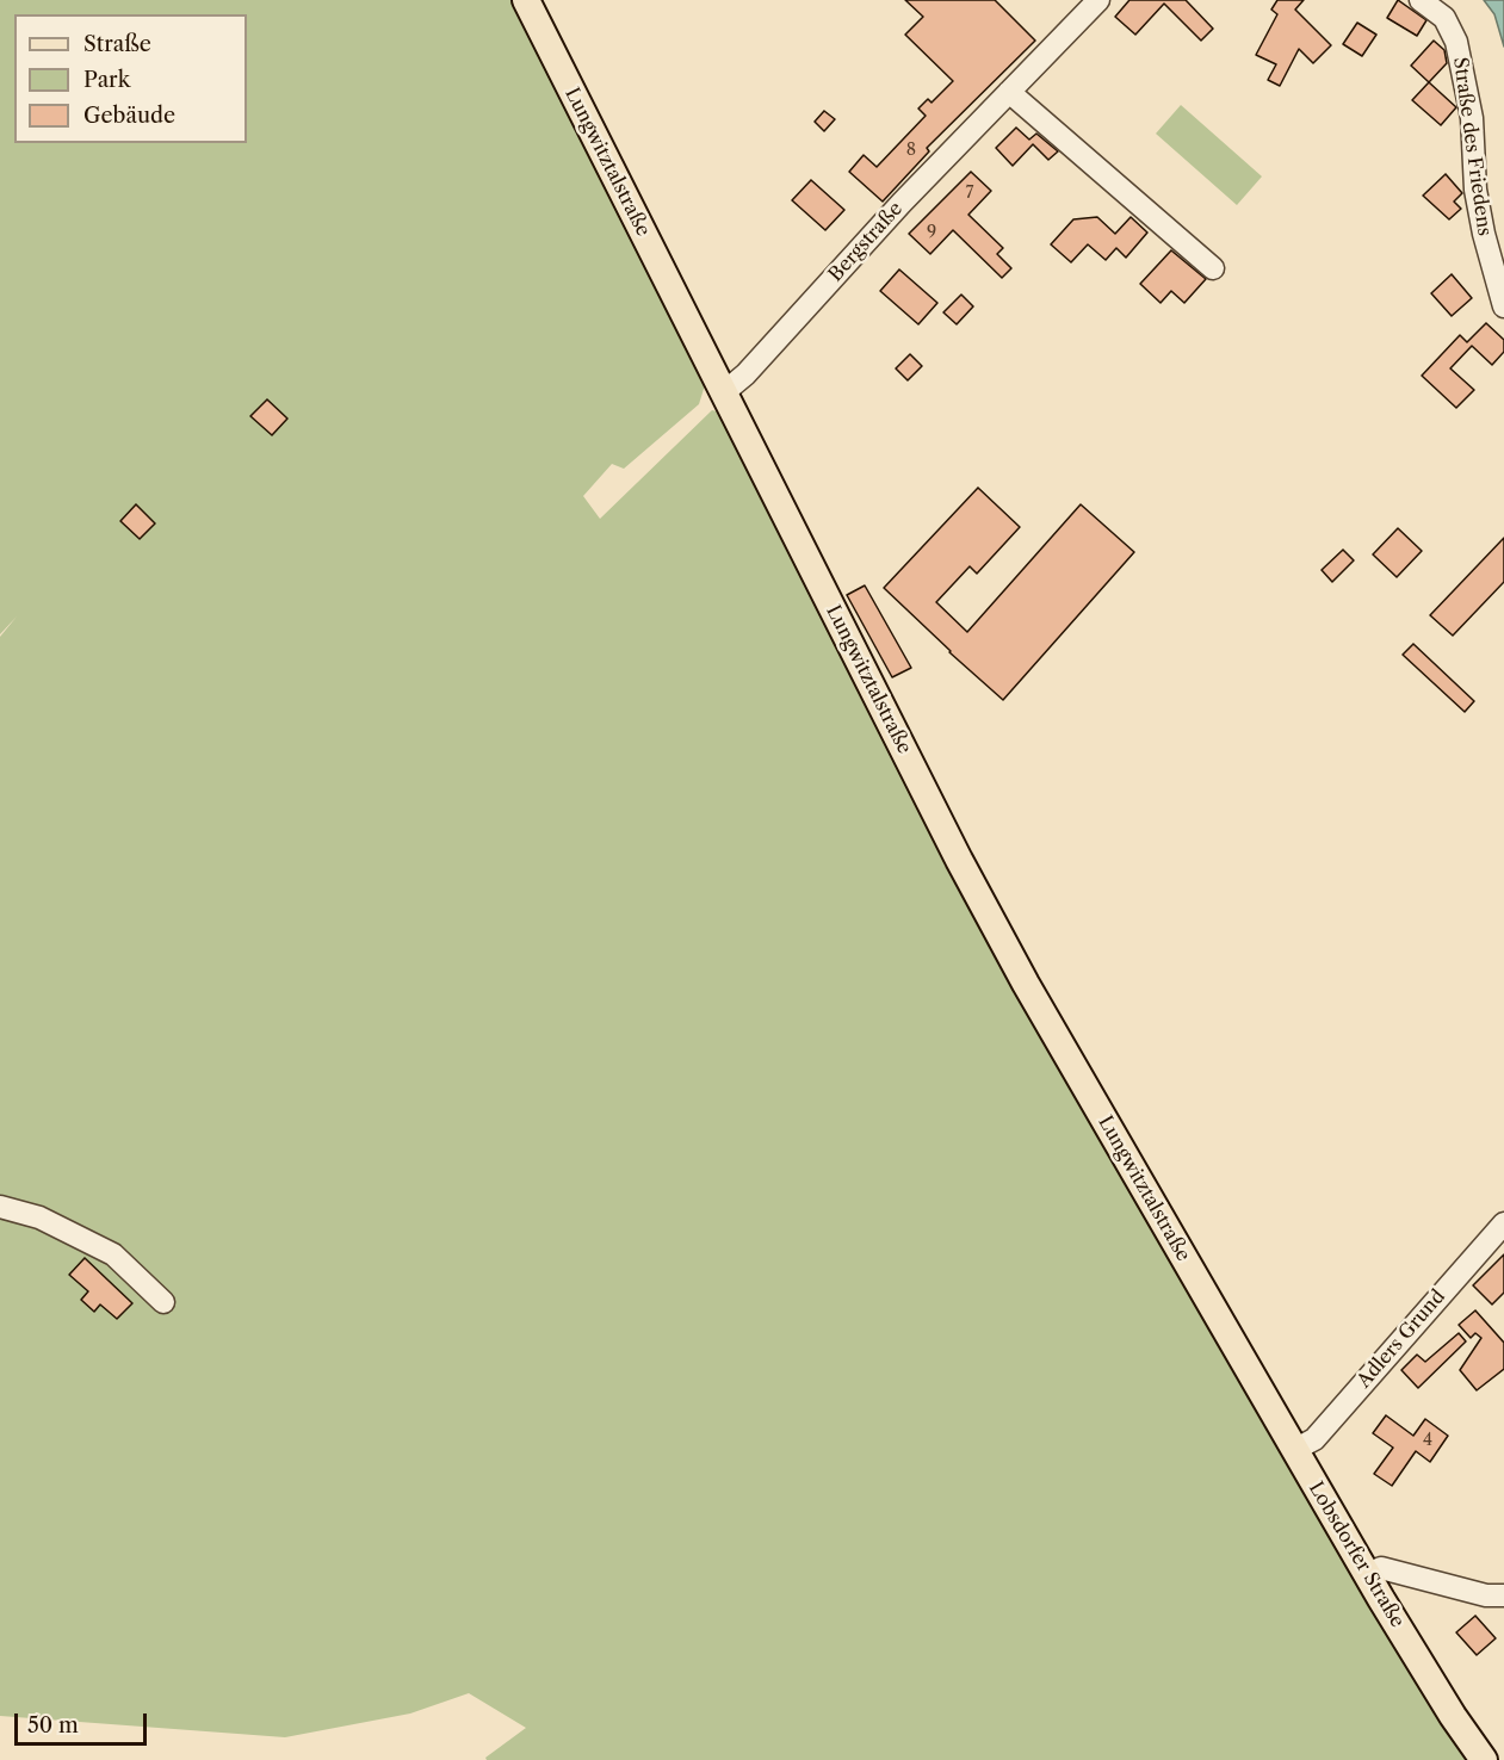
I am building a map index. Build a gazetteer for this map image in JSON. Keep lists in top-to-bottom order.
{
  "streets": {
    "main road": ["Lungwitztalstraße", "Lobsdorfer Straße"],
    "street": ["Straße des Friedens", "Bergstraße", "Adlers Grund"]
  },
  "crossings": [
    ["Lungwitztalstraße", "Bergstraße"],
    ["Lungwitztalstraße", "Lobsdorfer Straße"],
    ["Adlers Grund", "Lobsdorfer Straße"]
  ],
  "house_numbers": [
    "8",
    "7",
    "9",
    "4"
  ],
  "legend": ["Straße", "Park", "Gebäude"],
  "scale_bar": "50 m"
}
